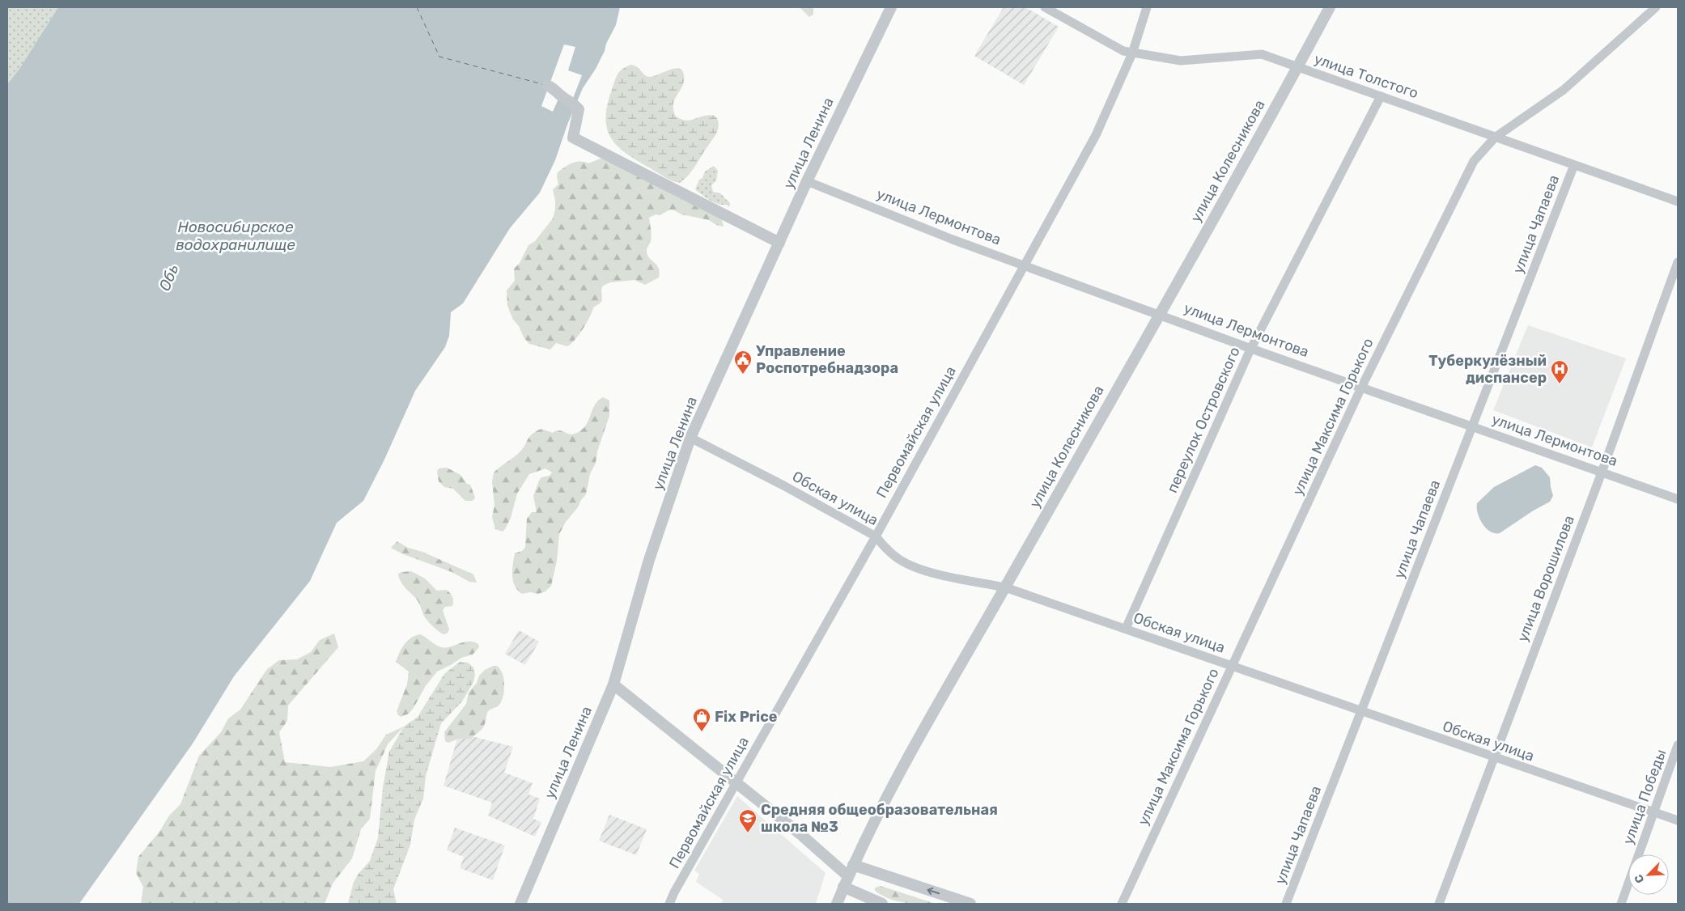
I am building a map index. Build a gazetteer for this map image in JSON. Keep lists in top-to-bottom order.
{
  "streets": {
    "street": [
      "улица Толстого",
      "улица Ленина",
      "улица Колесникова",
      "улица Лермонтова",
      "улица Чапаева",
      "улица Максима Горького",
      "переулок Островского",
      "Первомайская улица",
      "Обская улица",
      "улица Ворошилова",
      "улица Победы"
    ]
  },
  "crossings": [
    ["улица Толстого", "улица Колесникова"],
    ["улица Толстого", "улица Чапаева"],
    ["улица Толстого", "улица Максима Горького"],
    ["улица Толстого", "переулок Островского"],
    ["улица Толстого", "Первомайская улица"],
    ["улица Ленина", "улица Лермонтова"],
    ["улица Ленина", "Обская улица"],
    ["улица Колесникова", "улица Лермонтова"],
    ["улица Колесникова", "Обская улица"],
    ["улица Лермонтова", "улица Чапаева"],
    ["улица Лермонтова", "улица Максима Горького"],
    ["улица Лермонтова", "переулок Островского"],
    ["улица Лермонтова", "Первомайская улица"],
    ["улица Лермонтова", "улица Ворошилова"],
    ["улица Чапаева", "Обская улица"],
    ["улица Максима Горького", "Обская улица"],
    ["переулок Островского", "Обская улица"],
    ["Первомайская улица", "Обская улица"],
    ["Обская улица", "улица Ворошилова"],
    ["Обская улица", "улица Победы"]
  ],
  "water": ["Новосибирское водохранилище", "Обь"],
  "places": {
    "public building": ["Управление Роспотребнадзора"],
    "hospital": ["Туберкулёзный диспансер"],
    "shop": ["Fix Price"],
    "school or university": ["Средняя общеобразовательная школа №3"]
  },
  "north": "bottom left"
}
